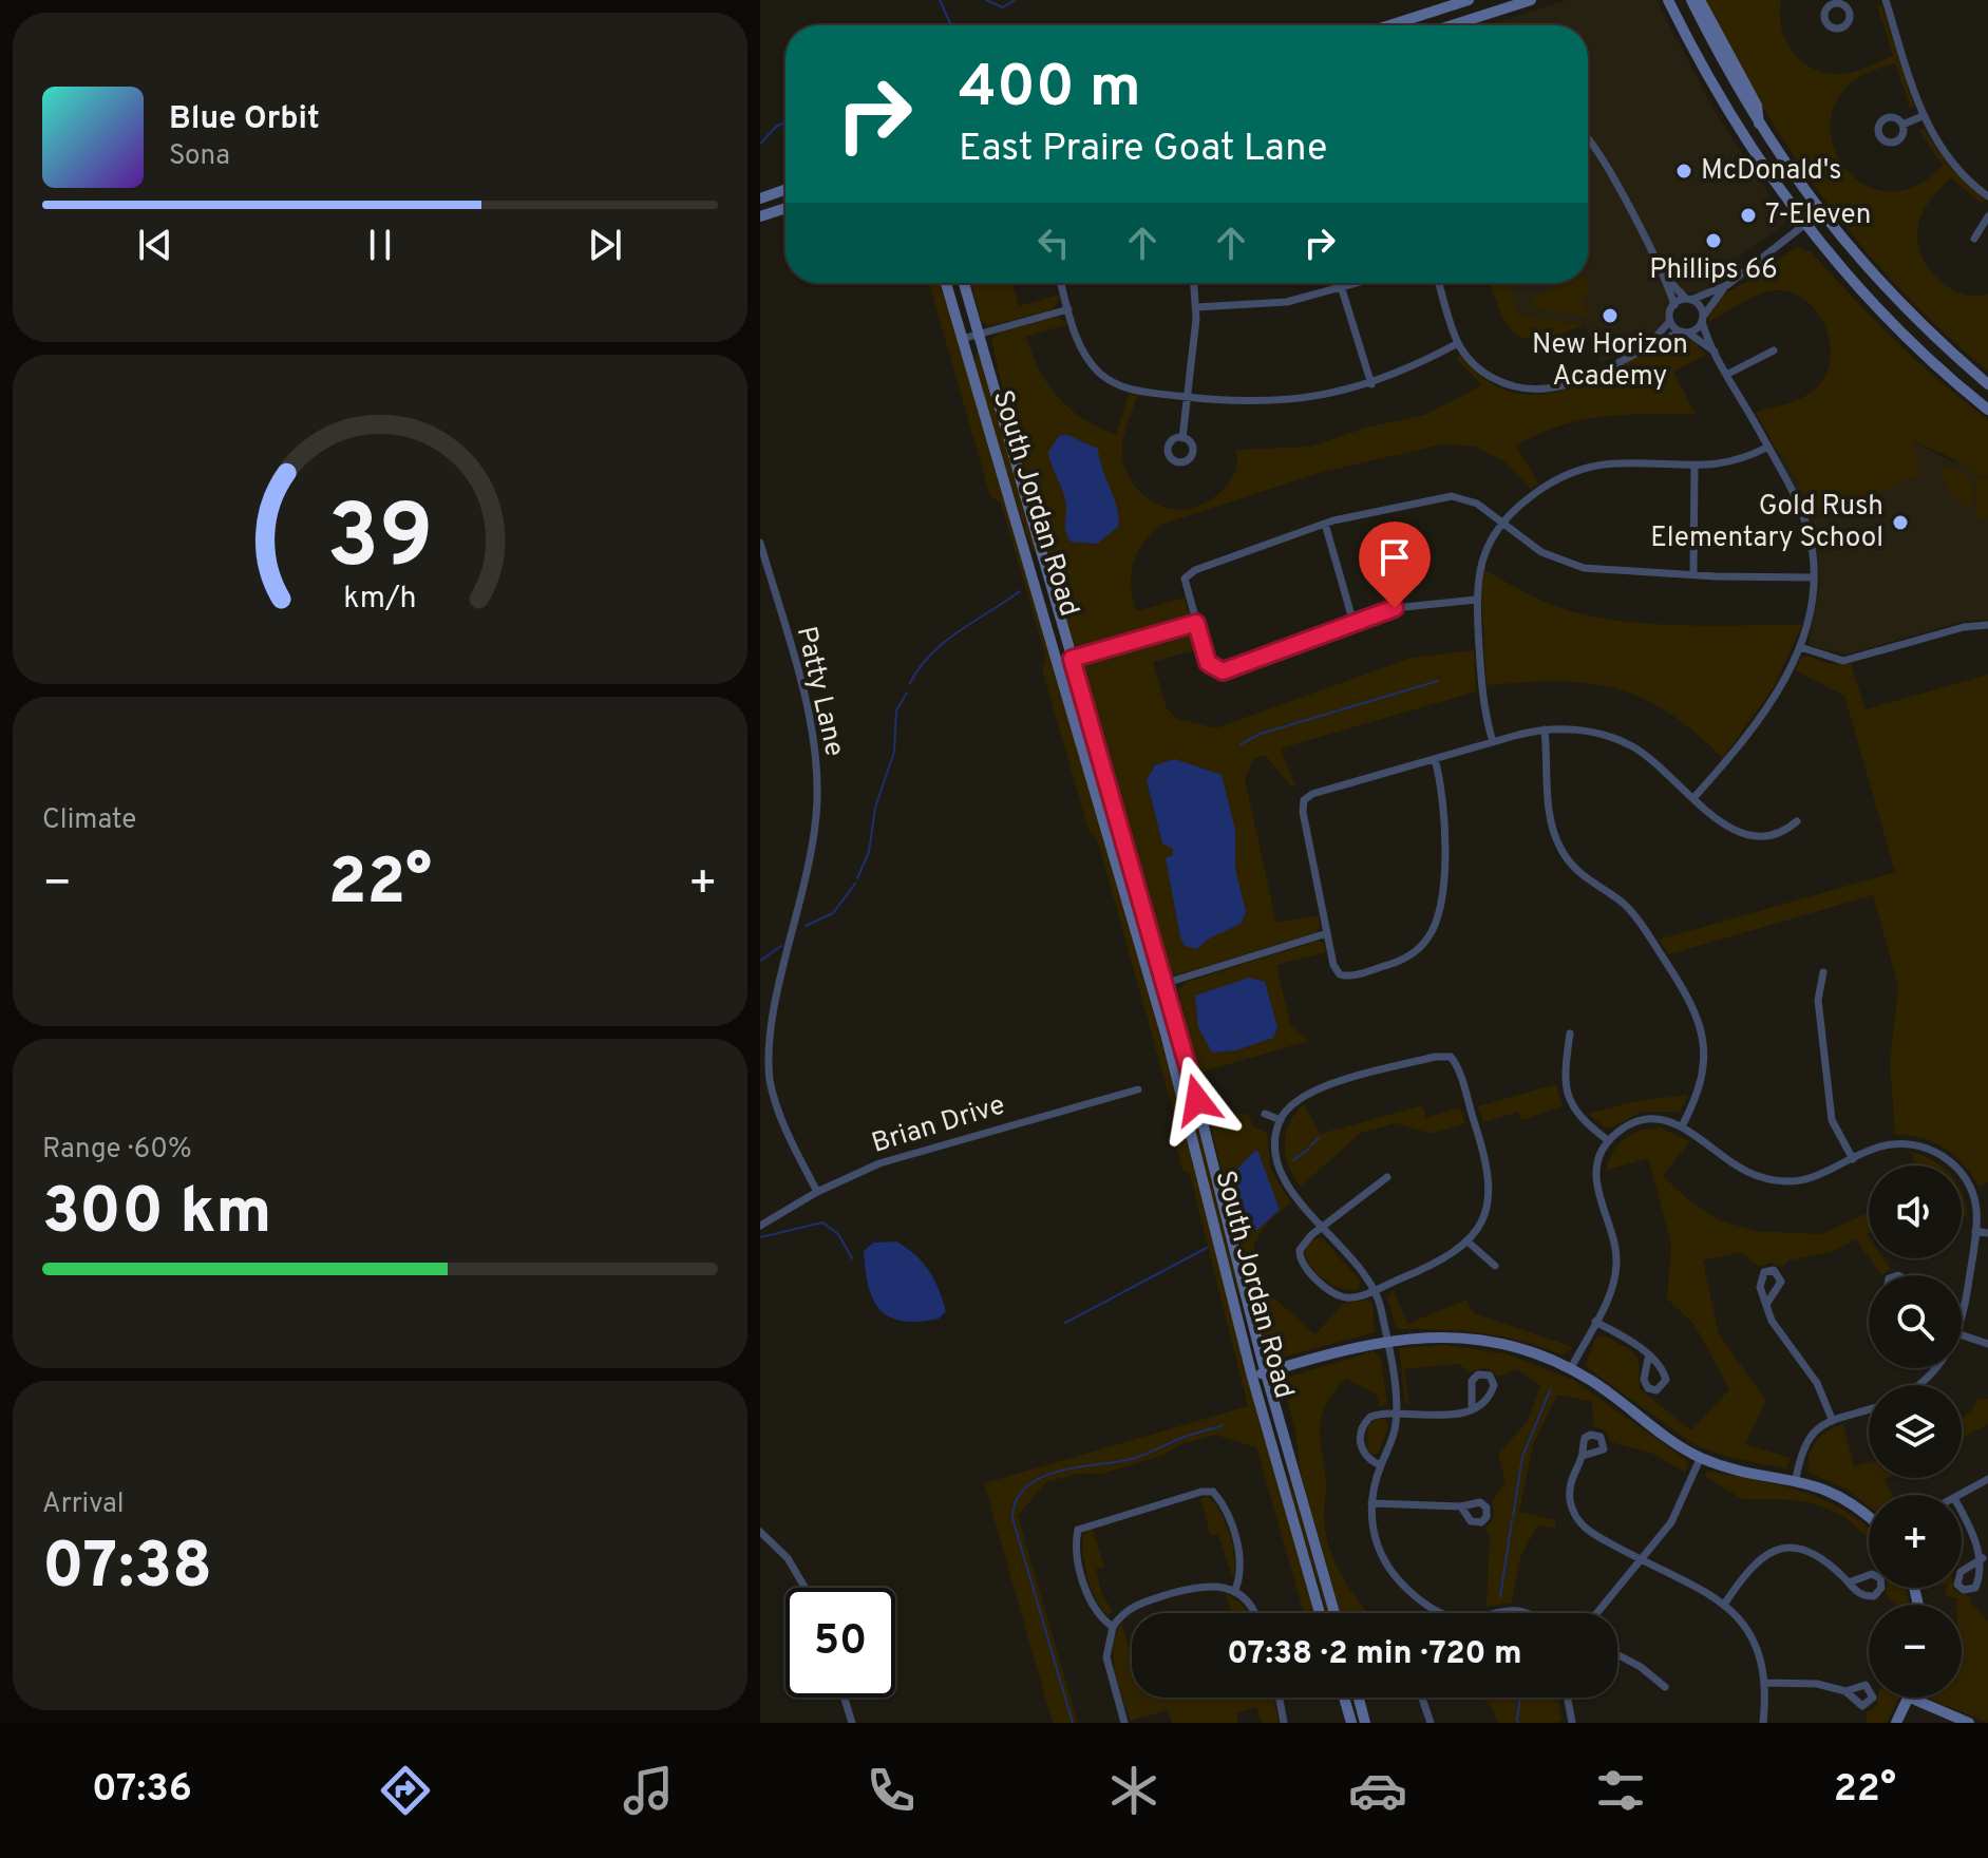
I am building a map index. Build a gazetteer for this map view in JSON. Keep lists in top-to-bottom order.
{
  "streets": {
    "main road": ["South Jordan Road"],
    "street": ["Patty Lane", "Brian Drive"]
  },
  "crossings": [
    ["Patty Lane", "Brian Drive"]
  ],
  "places": [
    "McDonald's",
    "7-Eleven",
    "Phillips 66",
    "New Horizon Academy",
    "Gold Rush Elementary School"
  ],
  "page": {
    "turn": ["400 m", "East Praire Goat Lane"],
    "song": ["Blue Orbit", "Sona"],
    "tile": [
      "Climate",
      ["Range · 60%", "300 km"],
      ["Arrival", "07:38"]
    ],
    "heat": ["−", "22°", "+"],
    "map_buttons": ["+", "−"],
    "limit": "50",
    "trip": "07:38 · 2 min · 720 m",
    "tabs": ["07:36", "22°"],
    "gauge": ["39", "km/h"]
  }
}
